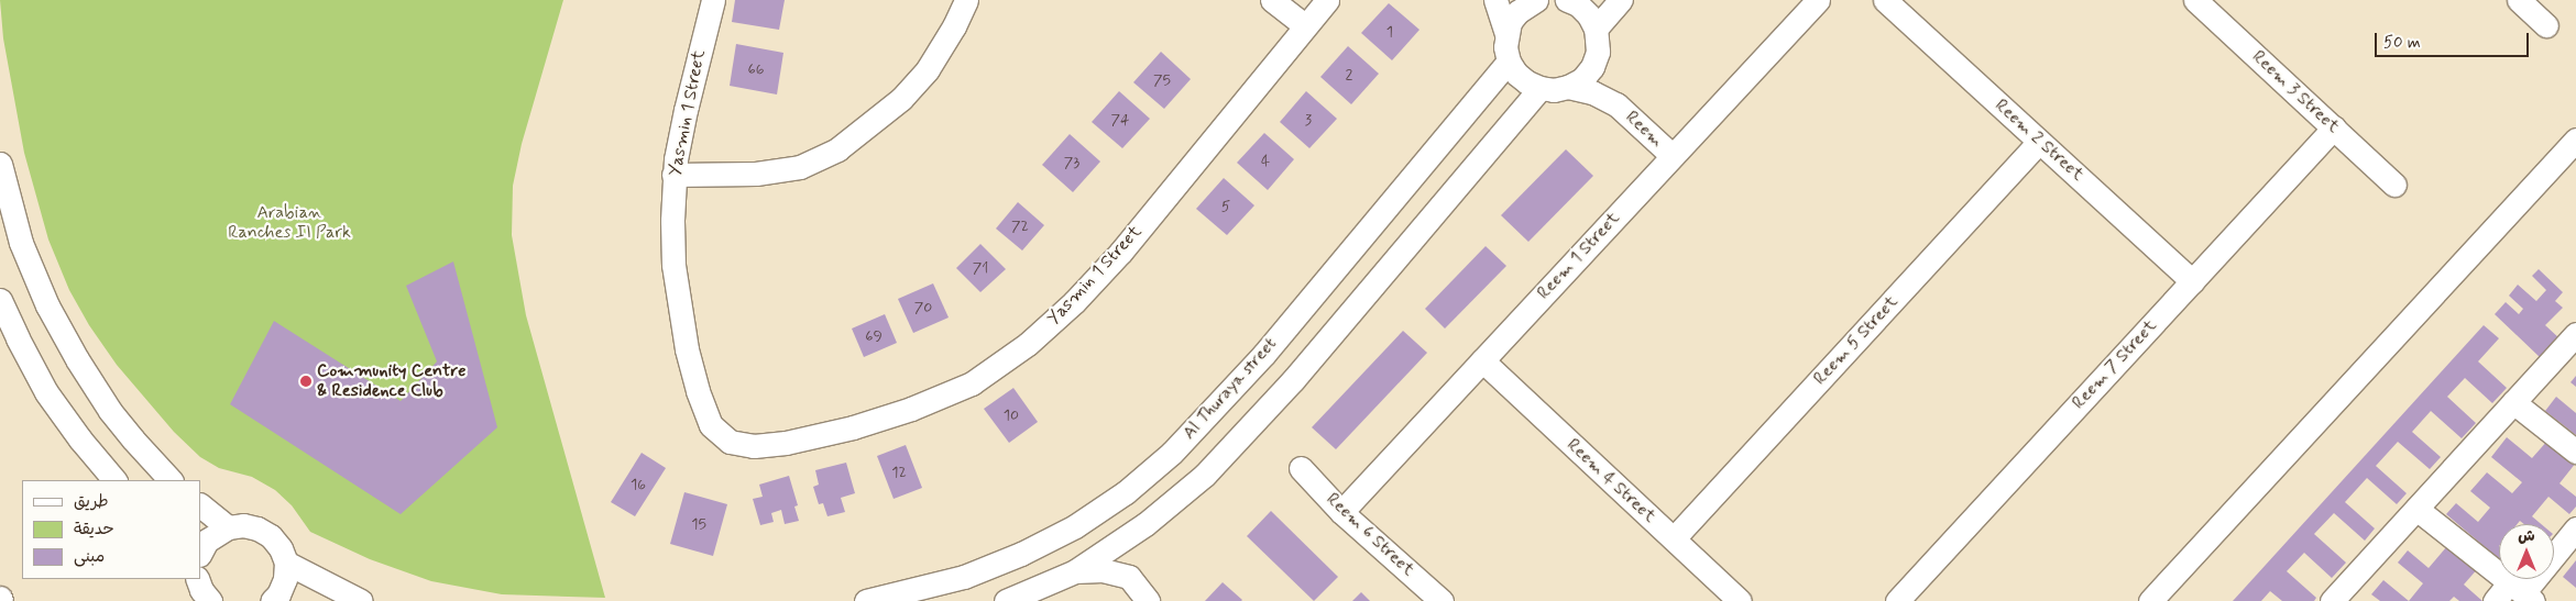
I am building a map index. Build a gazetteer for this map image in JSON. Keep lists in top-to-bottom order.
{
  "streets": {
    "street": [
      "Reem 3 Street",
      "Yasmin 1 Street",
      "Reem",
      "Reem 2 Street",
      "Reem 1 Street",
      "Reem 5 Street",
      "Reem 7 Street",
      "Al Thuraya street",
      "Reem 4 Street",
      "Reem 6 Street"
    ]
  },
  "crossings": [
    ["Reem 3 Street", "Reem 7 Street"],
    ["Reem", "Reem 1 Street"],
    ["Reem 2 Street", "Reem 5 Street"],
    ["Reem 2 Street", "Reem 7 Street"],
    ["Reem 1 Street", "Reem 4 Street"],
    ["Reem 1 Street", "Reem 6 Street"],
    ["Reem 5 Street", "Reem 4 Street"]
  ],
  "parks": ["Arabian Ranches II Park"],
  "places": ["Community Centre & Residence Club"],
  "house_numbers": [
    "1",
    "66",
    "2",
    "75",
    "74",
    "3",
    "4",
    "73",
    "5",
    "72",
    "71",
    "70",
    "69",
    "10",
    "12",
    "16",
    "15"
  ],
  "legend": ["طريق", "حديقة", "مبنى"],
  "scale_bar": "50 m",
  "north": "top"
}
